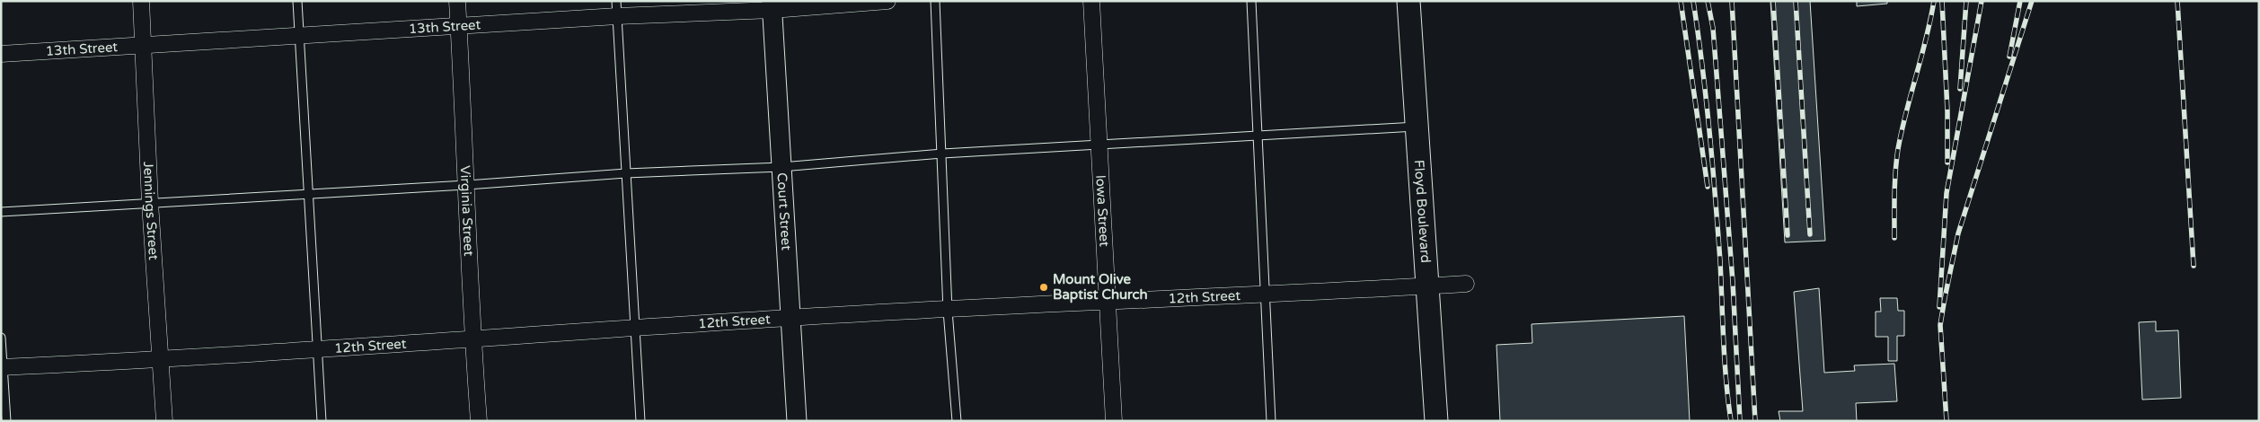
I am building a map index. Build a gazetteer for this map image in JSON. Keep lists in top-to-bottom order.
{
  "streets": {
    "main road": ["Floyd Boulevard"],
    "street": [
      "13th Street",
      "Jennings Street",
      "Virginia Street",
      "Court Street",
      "Iowa Street",
      "12th Street"
    ]
  },
  "crossings": [
    ["13th Street", "Jennings Street"],
    ["13th Street", "Virginia Street"],
    ["13th Street", "Court Street"],
    ["Jennings Street", "12th Street"],
    ["Virginia Street", "12th Street"],
    ["Court Street", "12th Street"],
    ["Iowa Street", "12th Street"],
    ["Floyd Boulevard", "12th Street"]
  ],
  "places": ["Mount Olive Baptist Church"]
}
